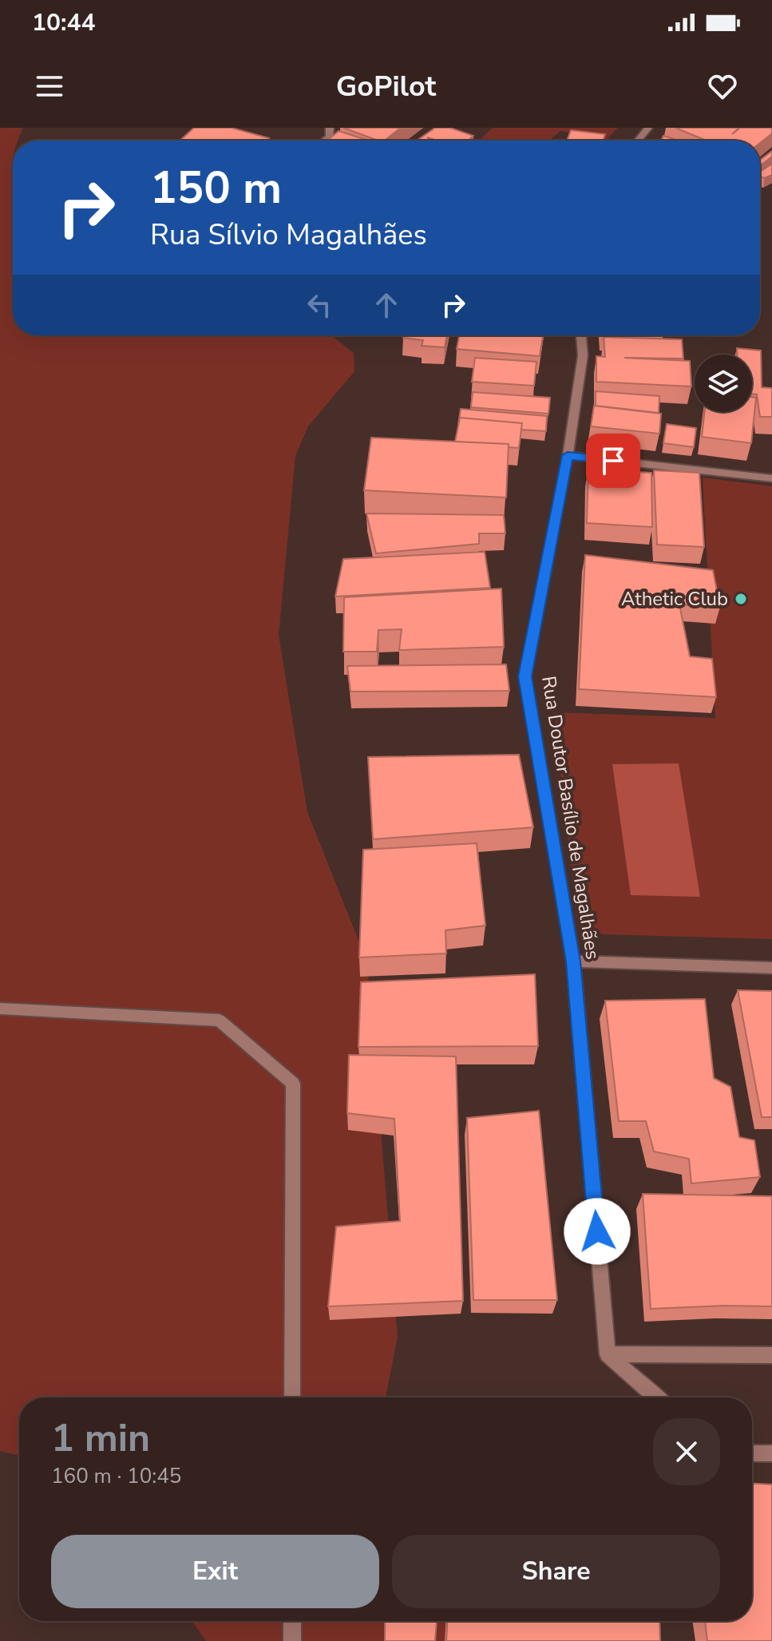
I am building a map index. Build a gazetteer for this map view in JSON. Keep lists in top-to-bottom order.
{
  "streets": {
    "street": ["Rua Doutor Basílio de Magalhães"]
  },
  "places": ["Athetic Club"],
  "page": {
    "status": "10:44",
    "header": "GoPilot",
    "turn": ["150 m", "Rua Sílvio Magalhães"],
    "heading": ["1 min", "160 m · 10:45"],
    "buttons": ["Exit", "Share"]
  }
}
